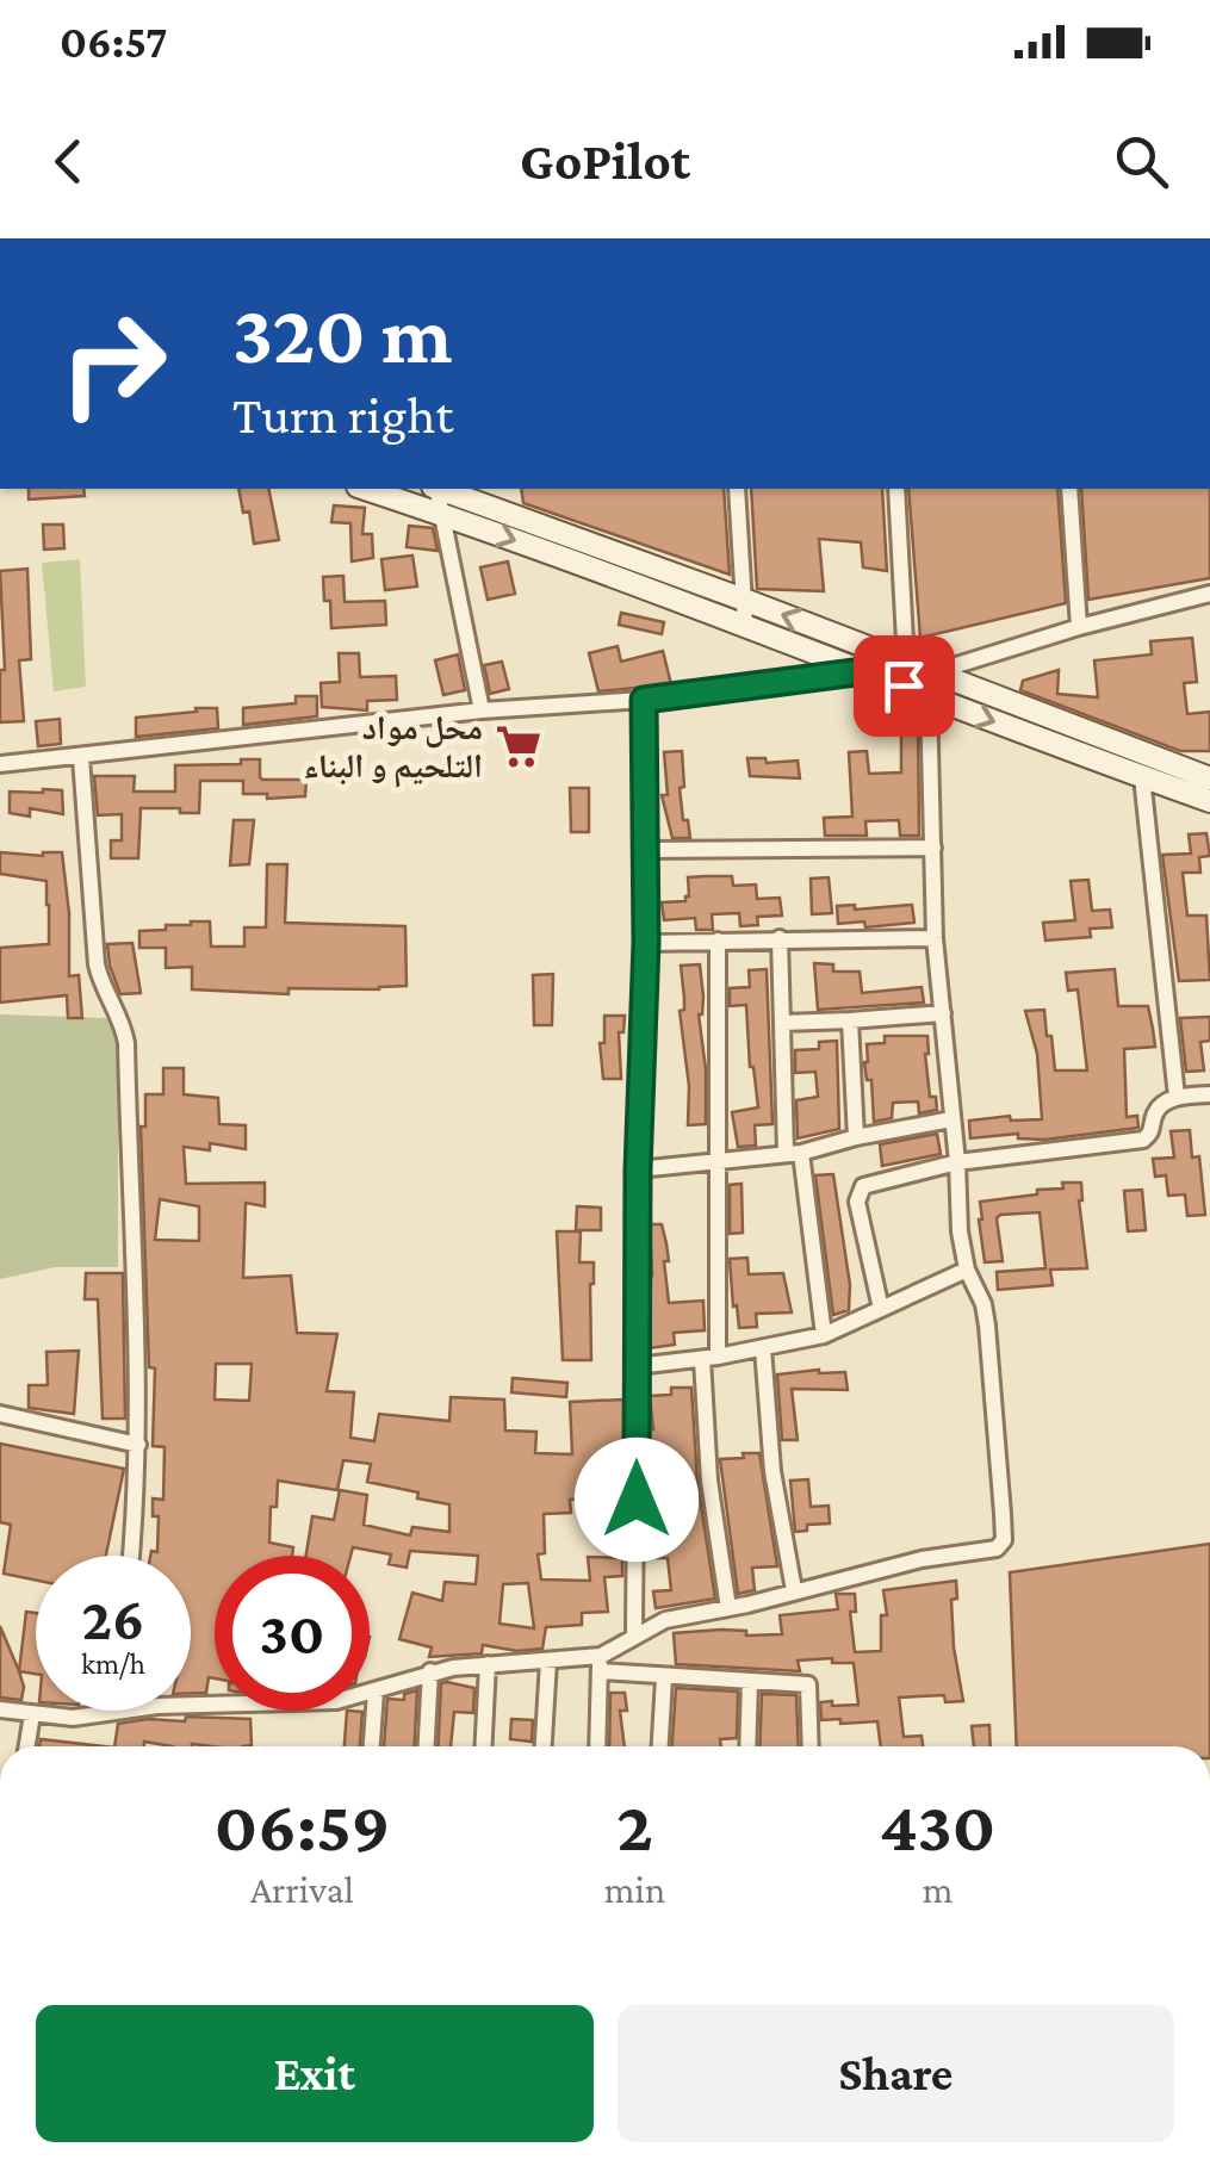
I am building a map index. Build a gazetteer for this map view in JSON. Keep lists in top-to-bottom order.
{
  "places": {
    "supermarket": ["محل مواد التلحيم و البناء"]
  },
  "page": {
    "status": "06:57",
    "header": "GoPilot",
    "turn": ["320 m", "Turn right"],
    "speed": "26 km/h",
    "limit": "30",
    "eta": [
      "06:59",
      "Arrival",
      "2",
      "min",
      "430",
      "m"
    ],
    "buttons": ["Exit", "Share"]
  }
}
